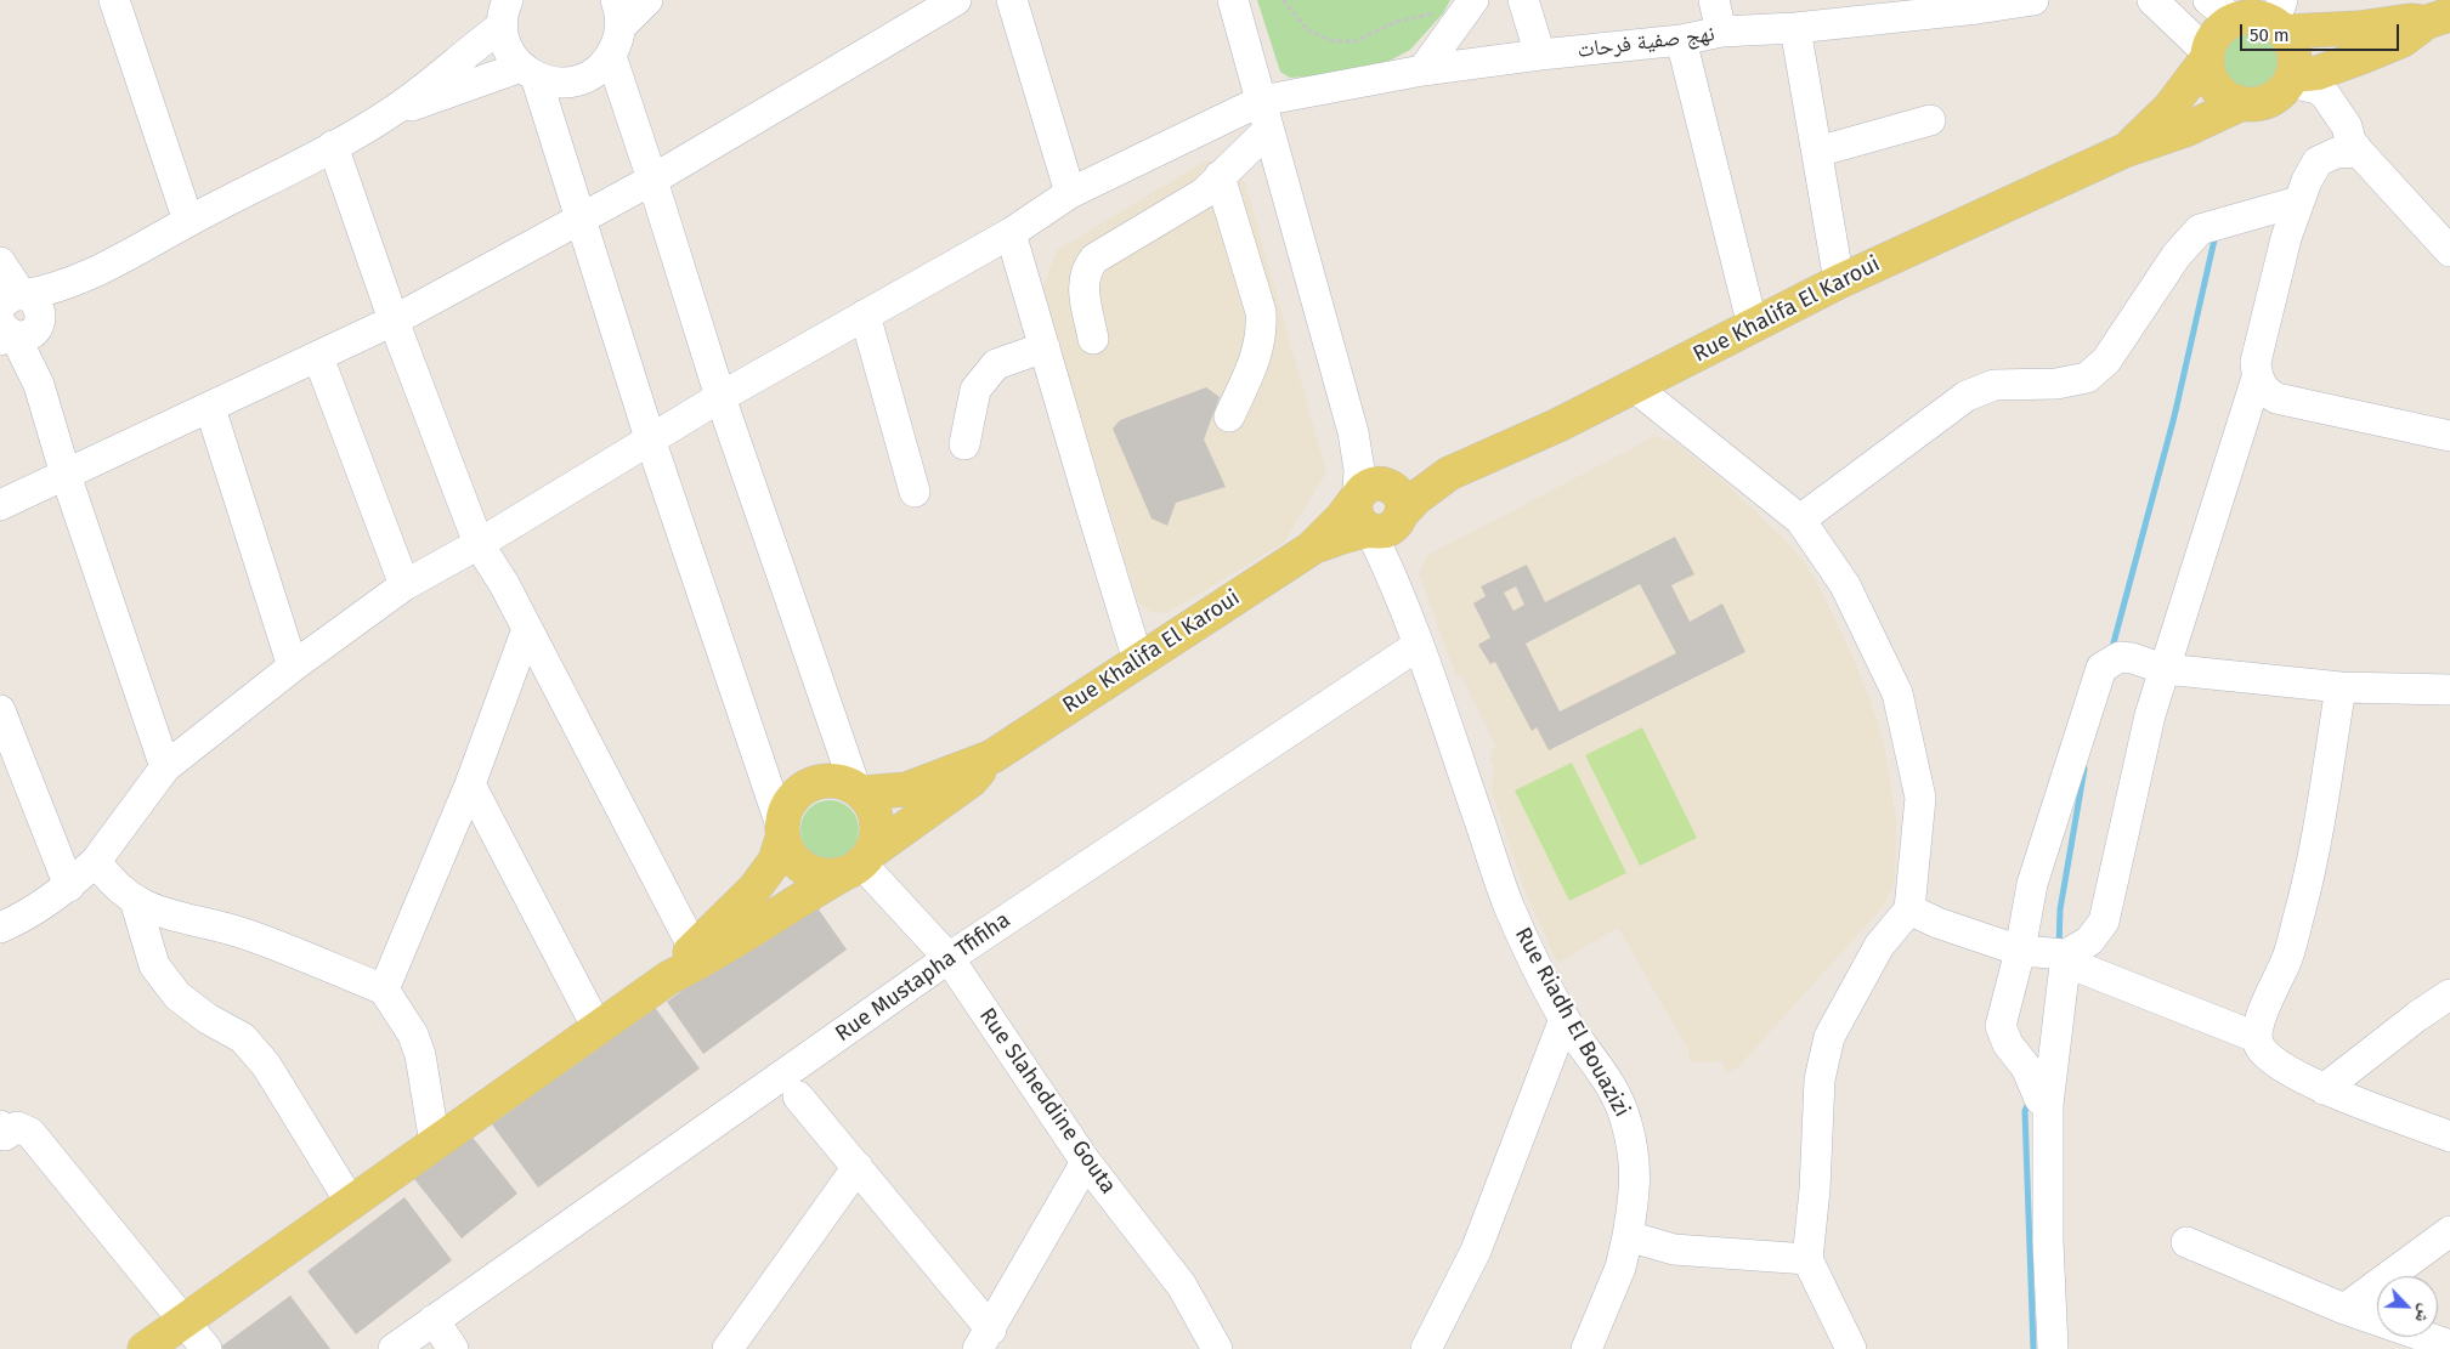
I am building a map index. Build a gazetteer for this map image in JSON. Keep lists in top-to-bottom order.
{
  "streets": {
    "main road": ["Rue Khalifa El Karoui"],
    "street": [
      "نهج صفية فرحات",
      "Rue Mustapha Tfifiha",
      "Rue Riadh El Bouazizi",
      "Rue Slaheddine Gouta"
    ]
  },
  "crossings": [
    ["Rue Khalifa El Karoui", "Rue Riadh El Bouazizi"],
    ["Rue Khalifa El Karoui", "Rue Slaheddine Gouta"],
    ["Rue Mustapha Tfifiha", "Rue Riadh El Bouazizi"],
    ["Rue Mustapha Tfifiha", "Rue Slaheddine Gouta"]
  ],
  "scale_bar": "50 m",
  "north": "bottom right"
}
